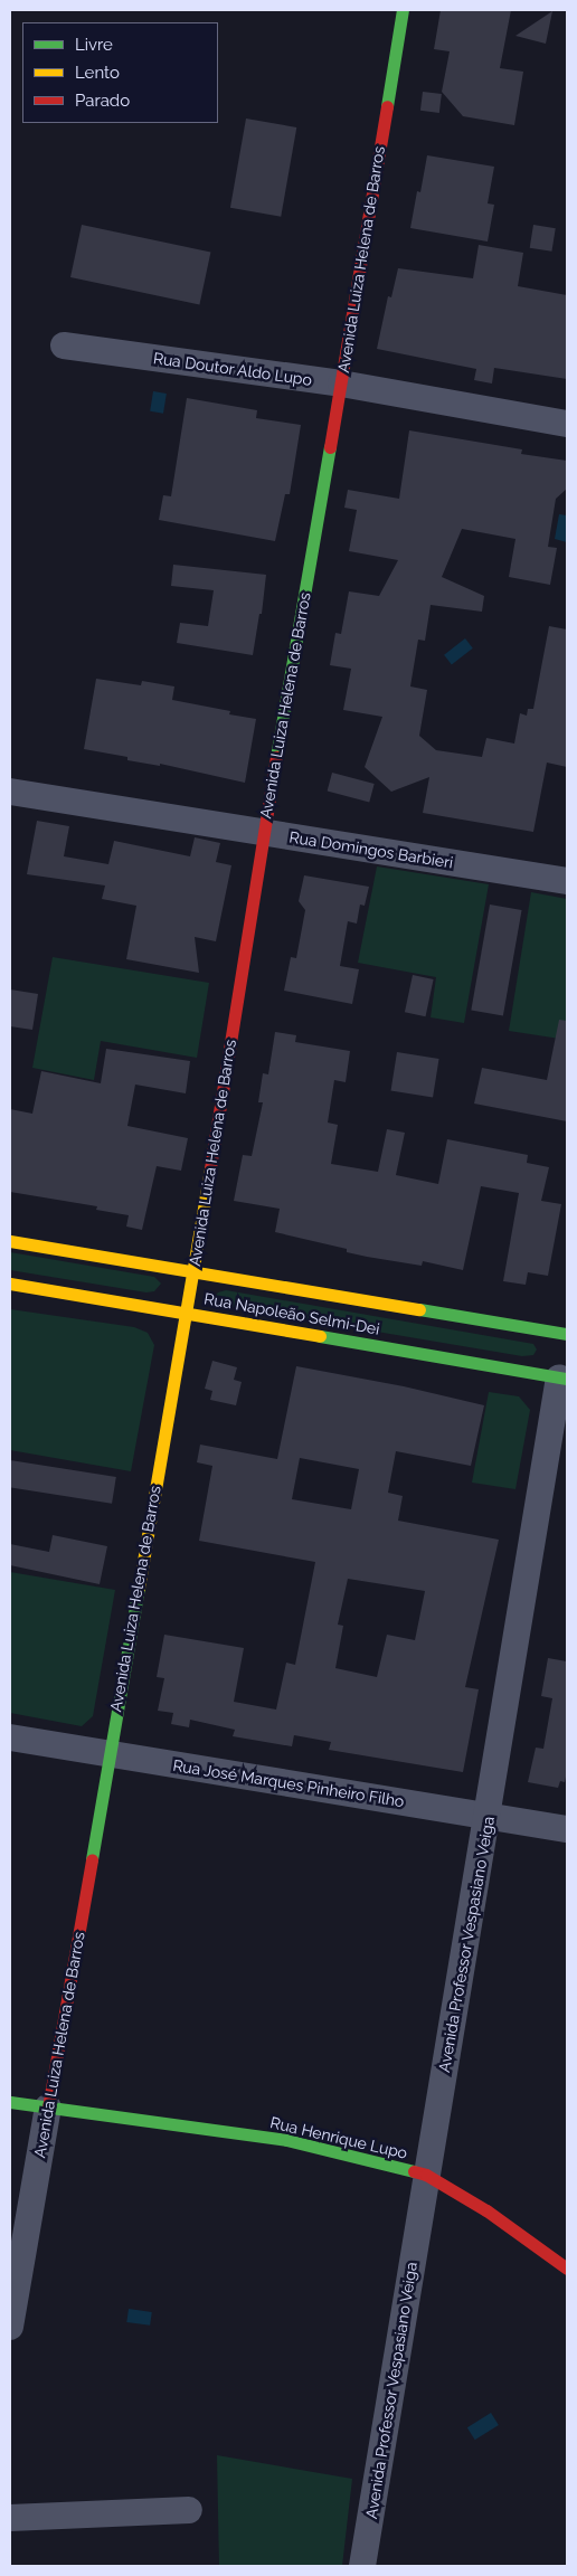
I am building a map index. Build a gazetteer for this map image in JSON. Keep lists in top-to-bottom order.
{
  "streets": {
    "street": [
      "Avenida Luiza Helena de Barros",
      "Rua Doutor Aldo Lupo",
      "Rua Domingos Barbieri",
      "Rua Napoleão Selmi-Dei",
      "Rua José Marques Pinheiro Filho",
      "Avenida Professor Vespasiano Veiga",
      "Rua Henrique Lupo"
    ]
  },
  "crossings": [
    ["Avenida Luiza Helena de Barros", "Rua Doutor Aldo Lupo"],
    ["Avenida Luiza Helena de Barros", "Rua Domingos Barbieri"],
    ["Avenida Luiza Helena de Barros", "Rua Napoleão Selmi-Dei"],
    ["Avenida Luiza Helena de Barros", "Rua José Marques Pinheiro Filho"],
    ["Avenida Luiza Helena de Barros", "Rua Henrique Lupo"],
    ["Rua Napoleão Selmi-Dei", "Avenida Professor Vespasiano Veiga"],
    ["Rua José Marques Pinheiro Filho", "Avenida Professor Vespasiano Veiga"],
    ["Avenida Professor Vespasiano Veiga", "Rua Henrique Lupo"]
  ],
  "legend": ["Livre", "Lento", "Parado"]
}
